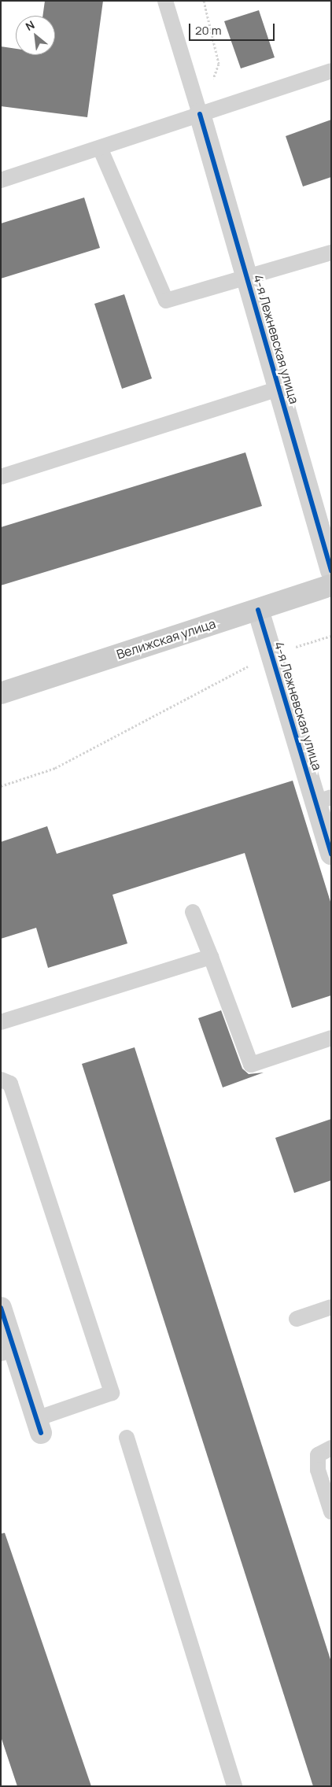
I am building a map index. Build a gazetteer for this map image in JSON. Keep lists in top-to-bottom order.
{
  "streets": {
    "main road": ["Велижская улица"],
    "street": ["4-я Лежневская улица"]
  },
  "crossings": [
    ["4-я Лежневская улица", "Велижская улица"]
  ],
  "scale_bar": "20 m",
  "north": "top left"
}
